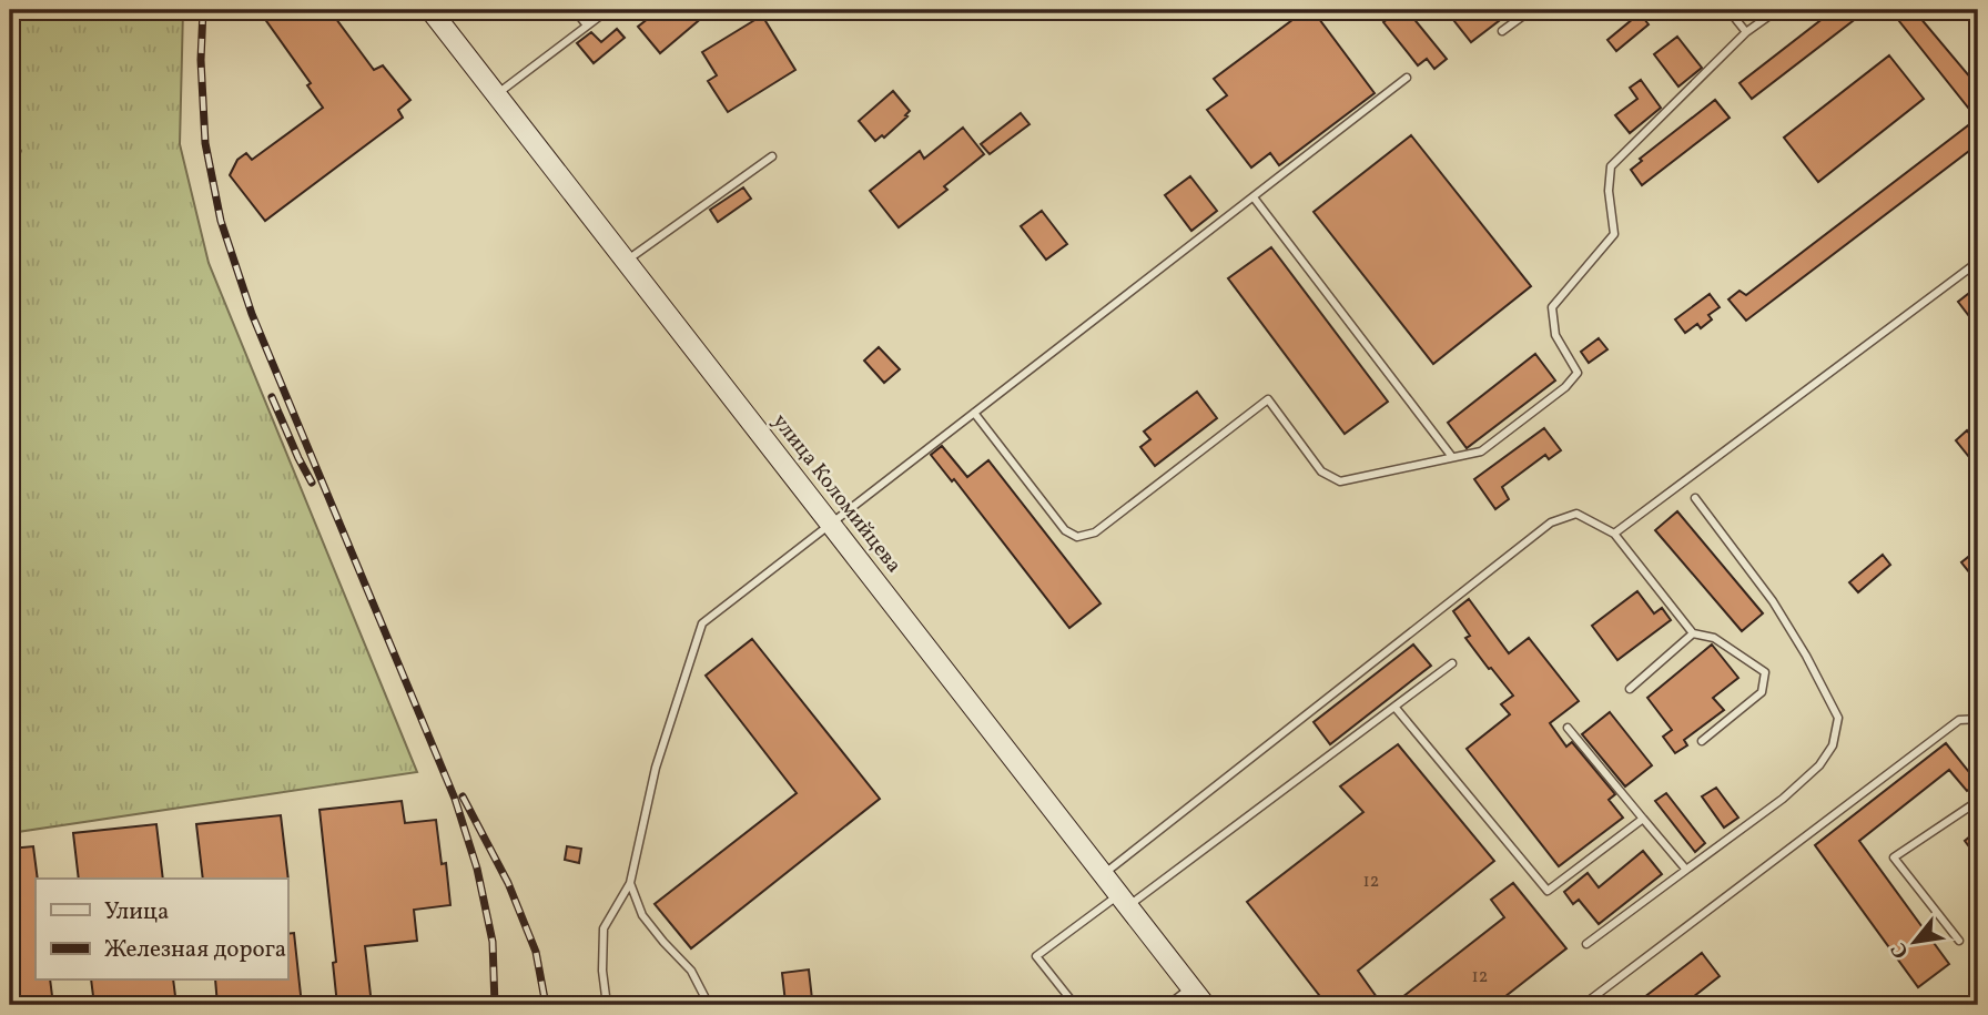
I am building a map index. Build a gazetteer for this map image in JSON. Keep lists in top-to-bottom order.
{
  "streets": {
    "street": ["улица Коломийцева"]
  },
  "house_numbers": ["12", "12"],
  "legend": ["Улица", "Железная дорога"],
  "north": "bottom left"
}
